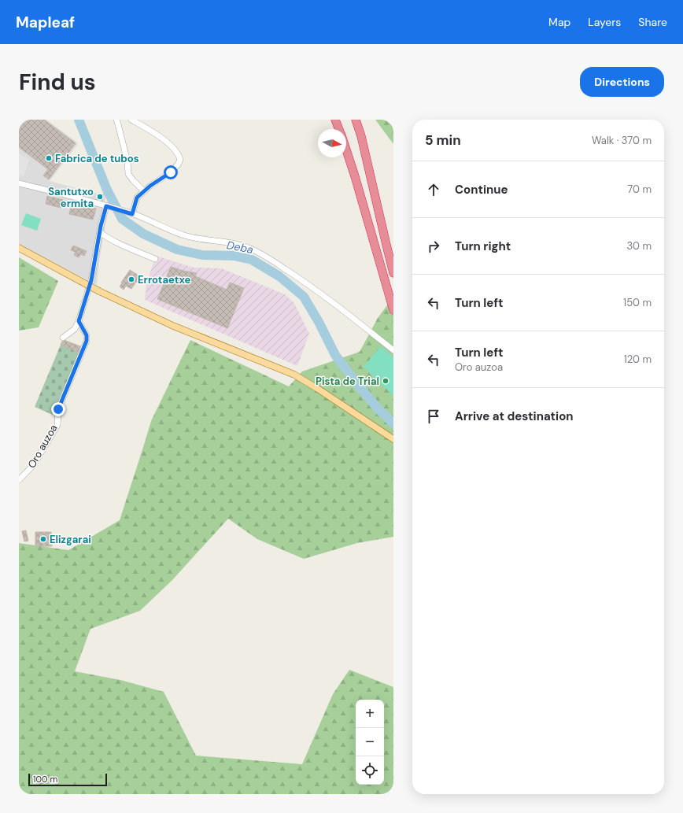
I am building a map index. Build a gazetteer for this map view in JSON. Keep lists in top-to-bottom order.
{
  "streets": {
    "street": ["Oro auzoa"]
  },
  "water": ["Deba"],
  "places": [
    "Fabrica de tubos",
    "Santutxo ermita",
    "Errotaetxe",
    "Pista de Trial",
    "Elizgarai"
  ],
  "scale_bar": "100 m",
  "north": "right",
  "page": {
    "header": "Mapleaf",
    "nav": ["Map", "Layers", "Share"],
    "buttons": "Directions",
    "title": "Find us",
    "heading": ["5 min", "Walk · 370 m"],
    "list": [
      ["Continue", "70 m"],
      ["Turn right", "30 m"],
      ["Turn left", "150 m"],
      ["Turn left", "Oro auzoa", "120 m"],
      "Arrive at destination"
    ],
    "map_buttons": ["+", "−"],
    "scale": "100 m"
  }
}
